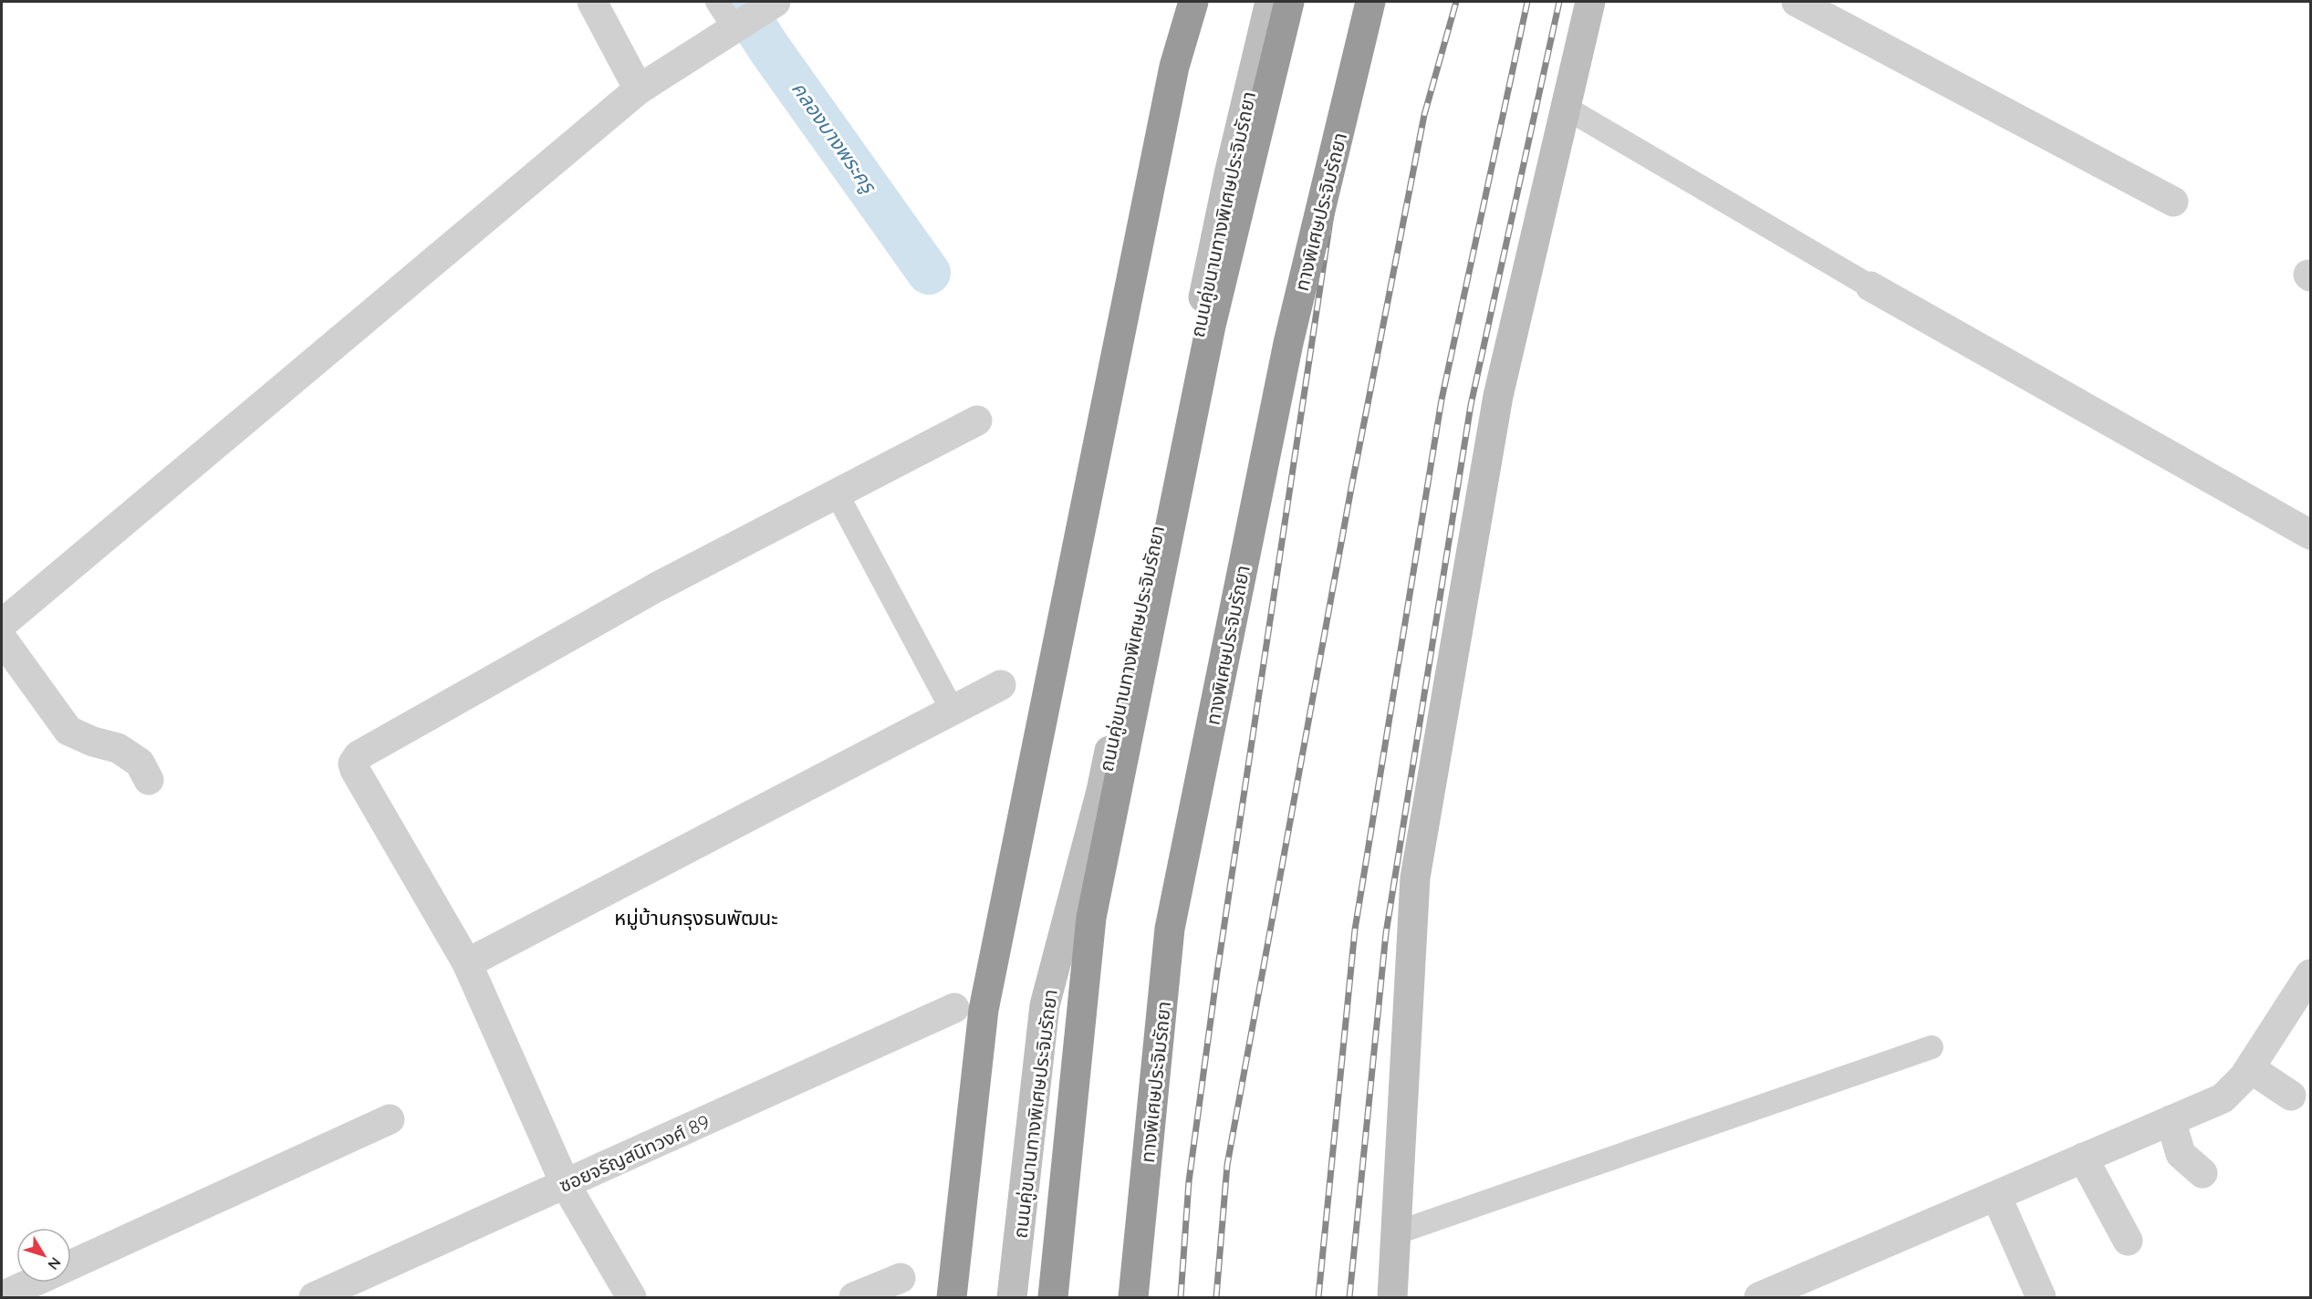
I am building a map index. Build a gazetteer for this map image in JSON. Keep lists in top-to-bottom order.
{
  "streets": {
    "highway": ["ทางพิเศษประจิมรัถยา"],
    "main road": ["ถนนคู่ขนานทางพิเศษประจิมรัถยา"],
    "street": ["ซอยจรัญสนิทวงศ์ 89"]
  },
  "districts": ["หมู่บ้านกรุงธนพัฒนะ"],
  "water": ["คลองบางพระครู"],
  "north": "bottom right"
}
